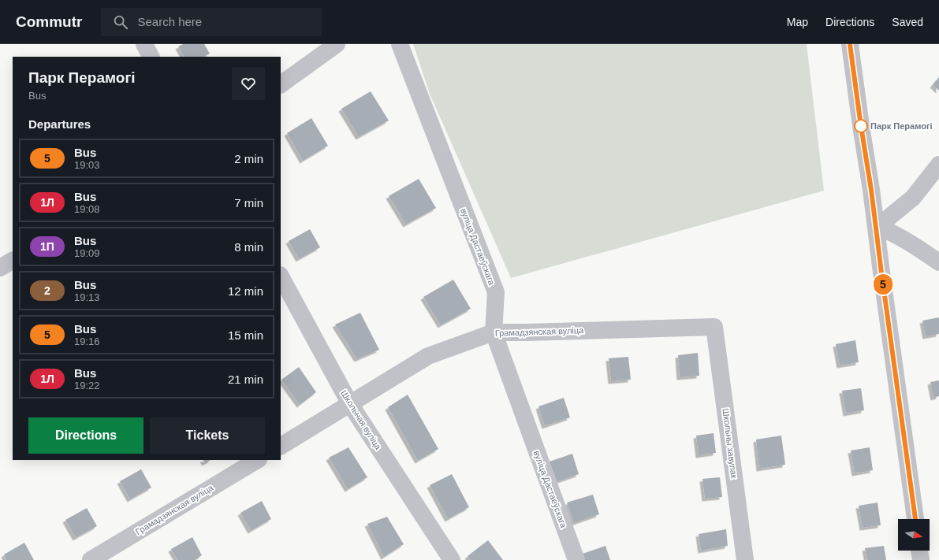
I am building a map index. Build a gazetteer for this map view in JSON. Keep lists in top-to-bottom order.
{
  "streets": {
    "street": [
      "вуліца Дастаеўскага",
      "Грамадзянская вуліца",
      "Школьная вуліца",
      "Школьны завулак"
    ]
  },
  "crossings": [
    ["вуліца Дастаеўскага", "Грамадзянская вуліца"],
    ["Грамадзянская вуліца", "Школьная вуліца"],
    ["Грамадзянская вуліца", "Школьны завулак"]
  ],
  "places": ["Парк Перамогі"],
  "lines": ["bus line 5"],
  "north": "right",
  "page": {
    "header": "Commutr",
    "search": "Search here",
    "nav": ["Map", "Directions", "Saved"],
    "on_map": "5",
    "heading": [
      ["Парк Перамогі", "Bus"],
      "Departures"
    ],
    "list": [
      {
        "mark": "5",
        "name": "Bus",
        "note": "19:03",
        "value": "2 min"
      },
      {
        "mark": "1Л",
        "name": "Bus",
        "note": "19:08",
        "value": "7 min"
      },
      {
        "mark": "1П",
        "name": "Bus",
        "note": "19:09",
        "value": "8 min"
      },
      {
        "mark": "2",
        "name": "Bus",
        "note": "19:13",
        "value": "12 min"
      },
      {
        "mark": "5",
        "name": "Bus",
        "note": "19:16",
        "value": "15 min"
      },
      {
        "mark": "1Л",
        "name": "Bus",
        "note": "19:22",
        "value": "21 min"
      }
    ],
    "buttons": ["Directions", "Tickets"]
  }
}
